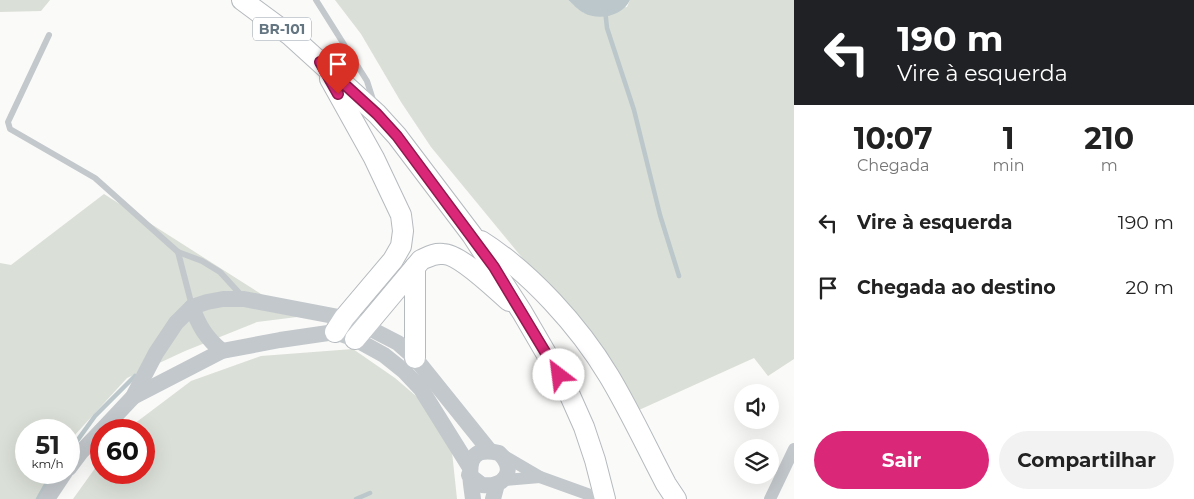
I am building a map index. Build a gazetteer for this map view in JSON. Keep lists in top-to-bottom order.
{
  "streets": {
    "main road": ["BR-101"]
  },
  "page": {
    "turn": ["190 m", "Vire à esquerda"],
    "eta": [
      "10:07",
      "Chegada",
      "1",
      "min",
      "210",
      "m"
    ],
    "list": [
      {
        "name": "Vire à esquerda",
        "value": "190 m"
      },
      {
        "name": "Chegada ao destino",
        "value": "20 m"
      }
    ],
    "speed": "51 km/h",
    "limit": "60",
    "buttons": ["Sair", "Compartilhar"]
  }
}
